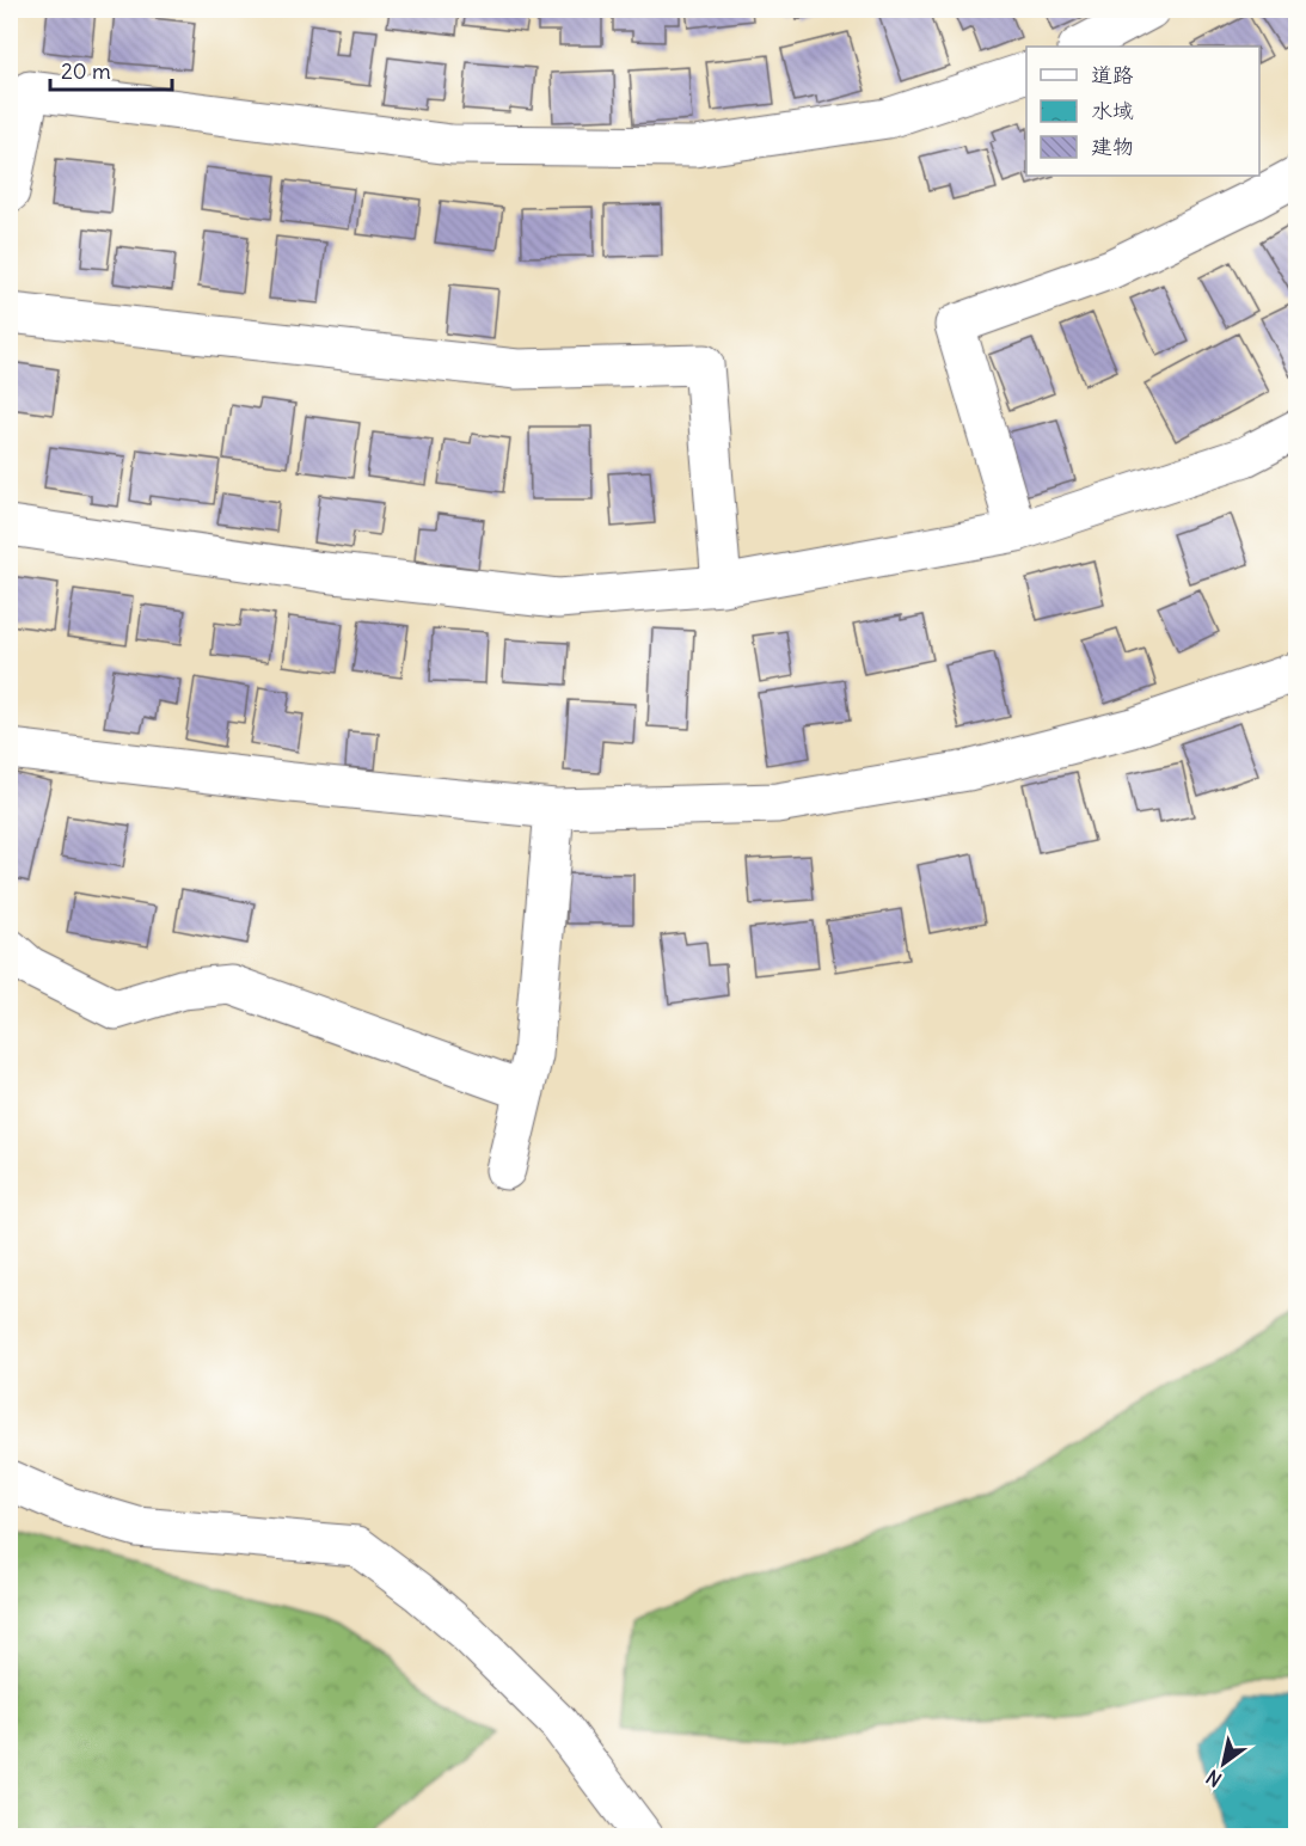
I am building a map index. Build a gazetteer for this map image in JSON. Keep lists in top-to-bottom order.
{
  "legend": ["道路", "水域", "建物"],
  "scale_bar": "20 m",
  "north": "bottom left"
}
